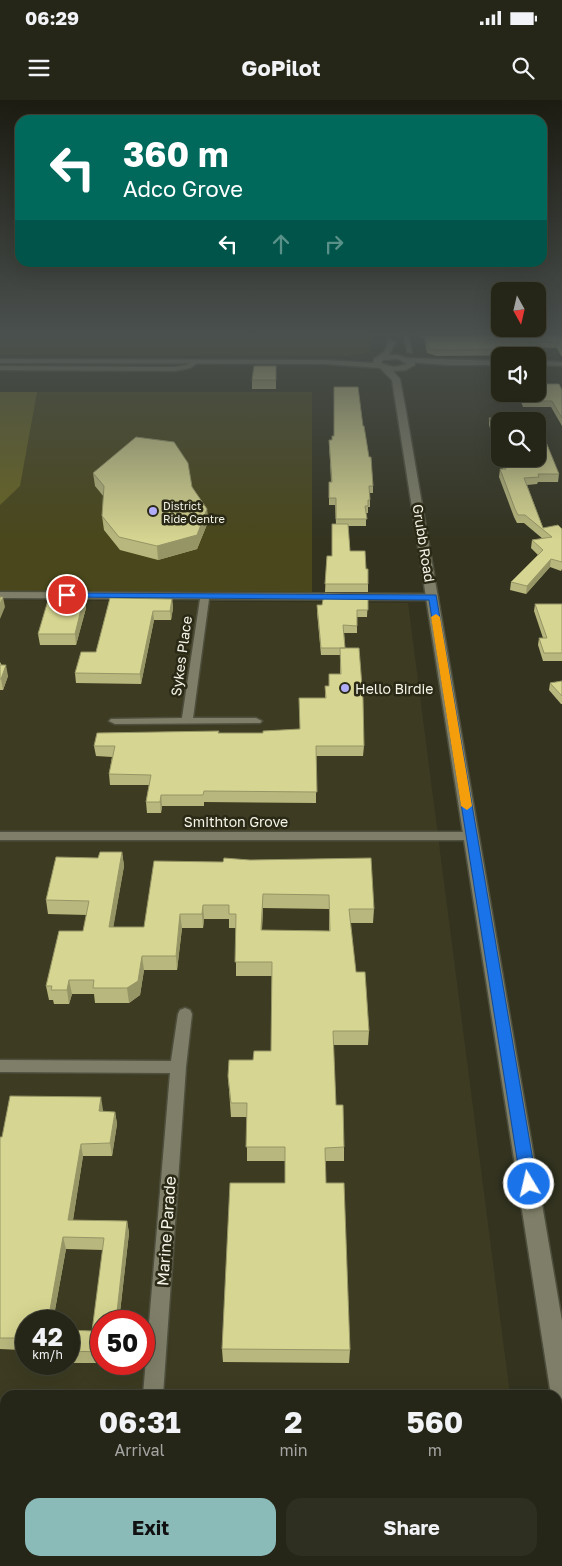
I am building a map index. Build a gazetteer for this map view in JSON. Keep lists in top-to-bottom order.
{
  "streets": {
    "main road": ["Grubb Road"],
    "street": ["Sykes Place", "Smithton Grove", "Marine Parade"]
  },
  "crossings": [
    ["Grubb Road", "Smithton Grove"]
  ],
  "places": ["District Ride Centre", "Hello Birdie"],
  "north": "bottom",
  "page": {
    "status": "06:29",
    "header": "GoPilot",
    "turn": ["360 m", "Adco Grove"],
    "speed": "42 km/h",
    "limit": "50",
    "eta": [
      "06:31",
      "Arrival",
      "2",
      "min",
      "560",
      "m"
    ],
    "buttons": ["Exit", "Share"]
  }
}
